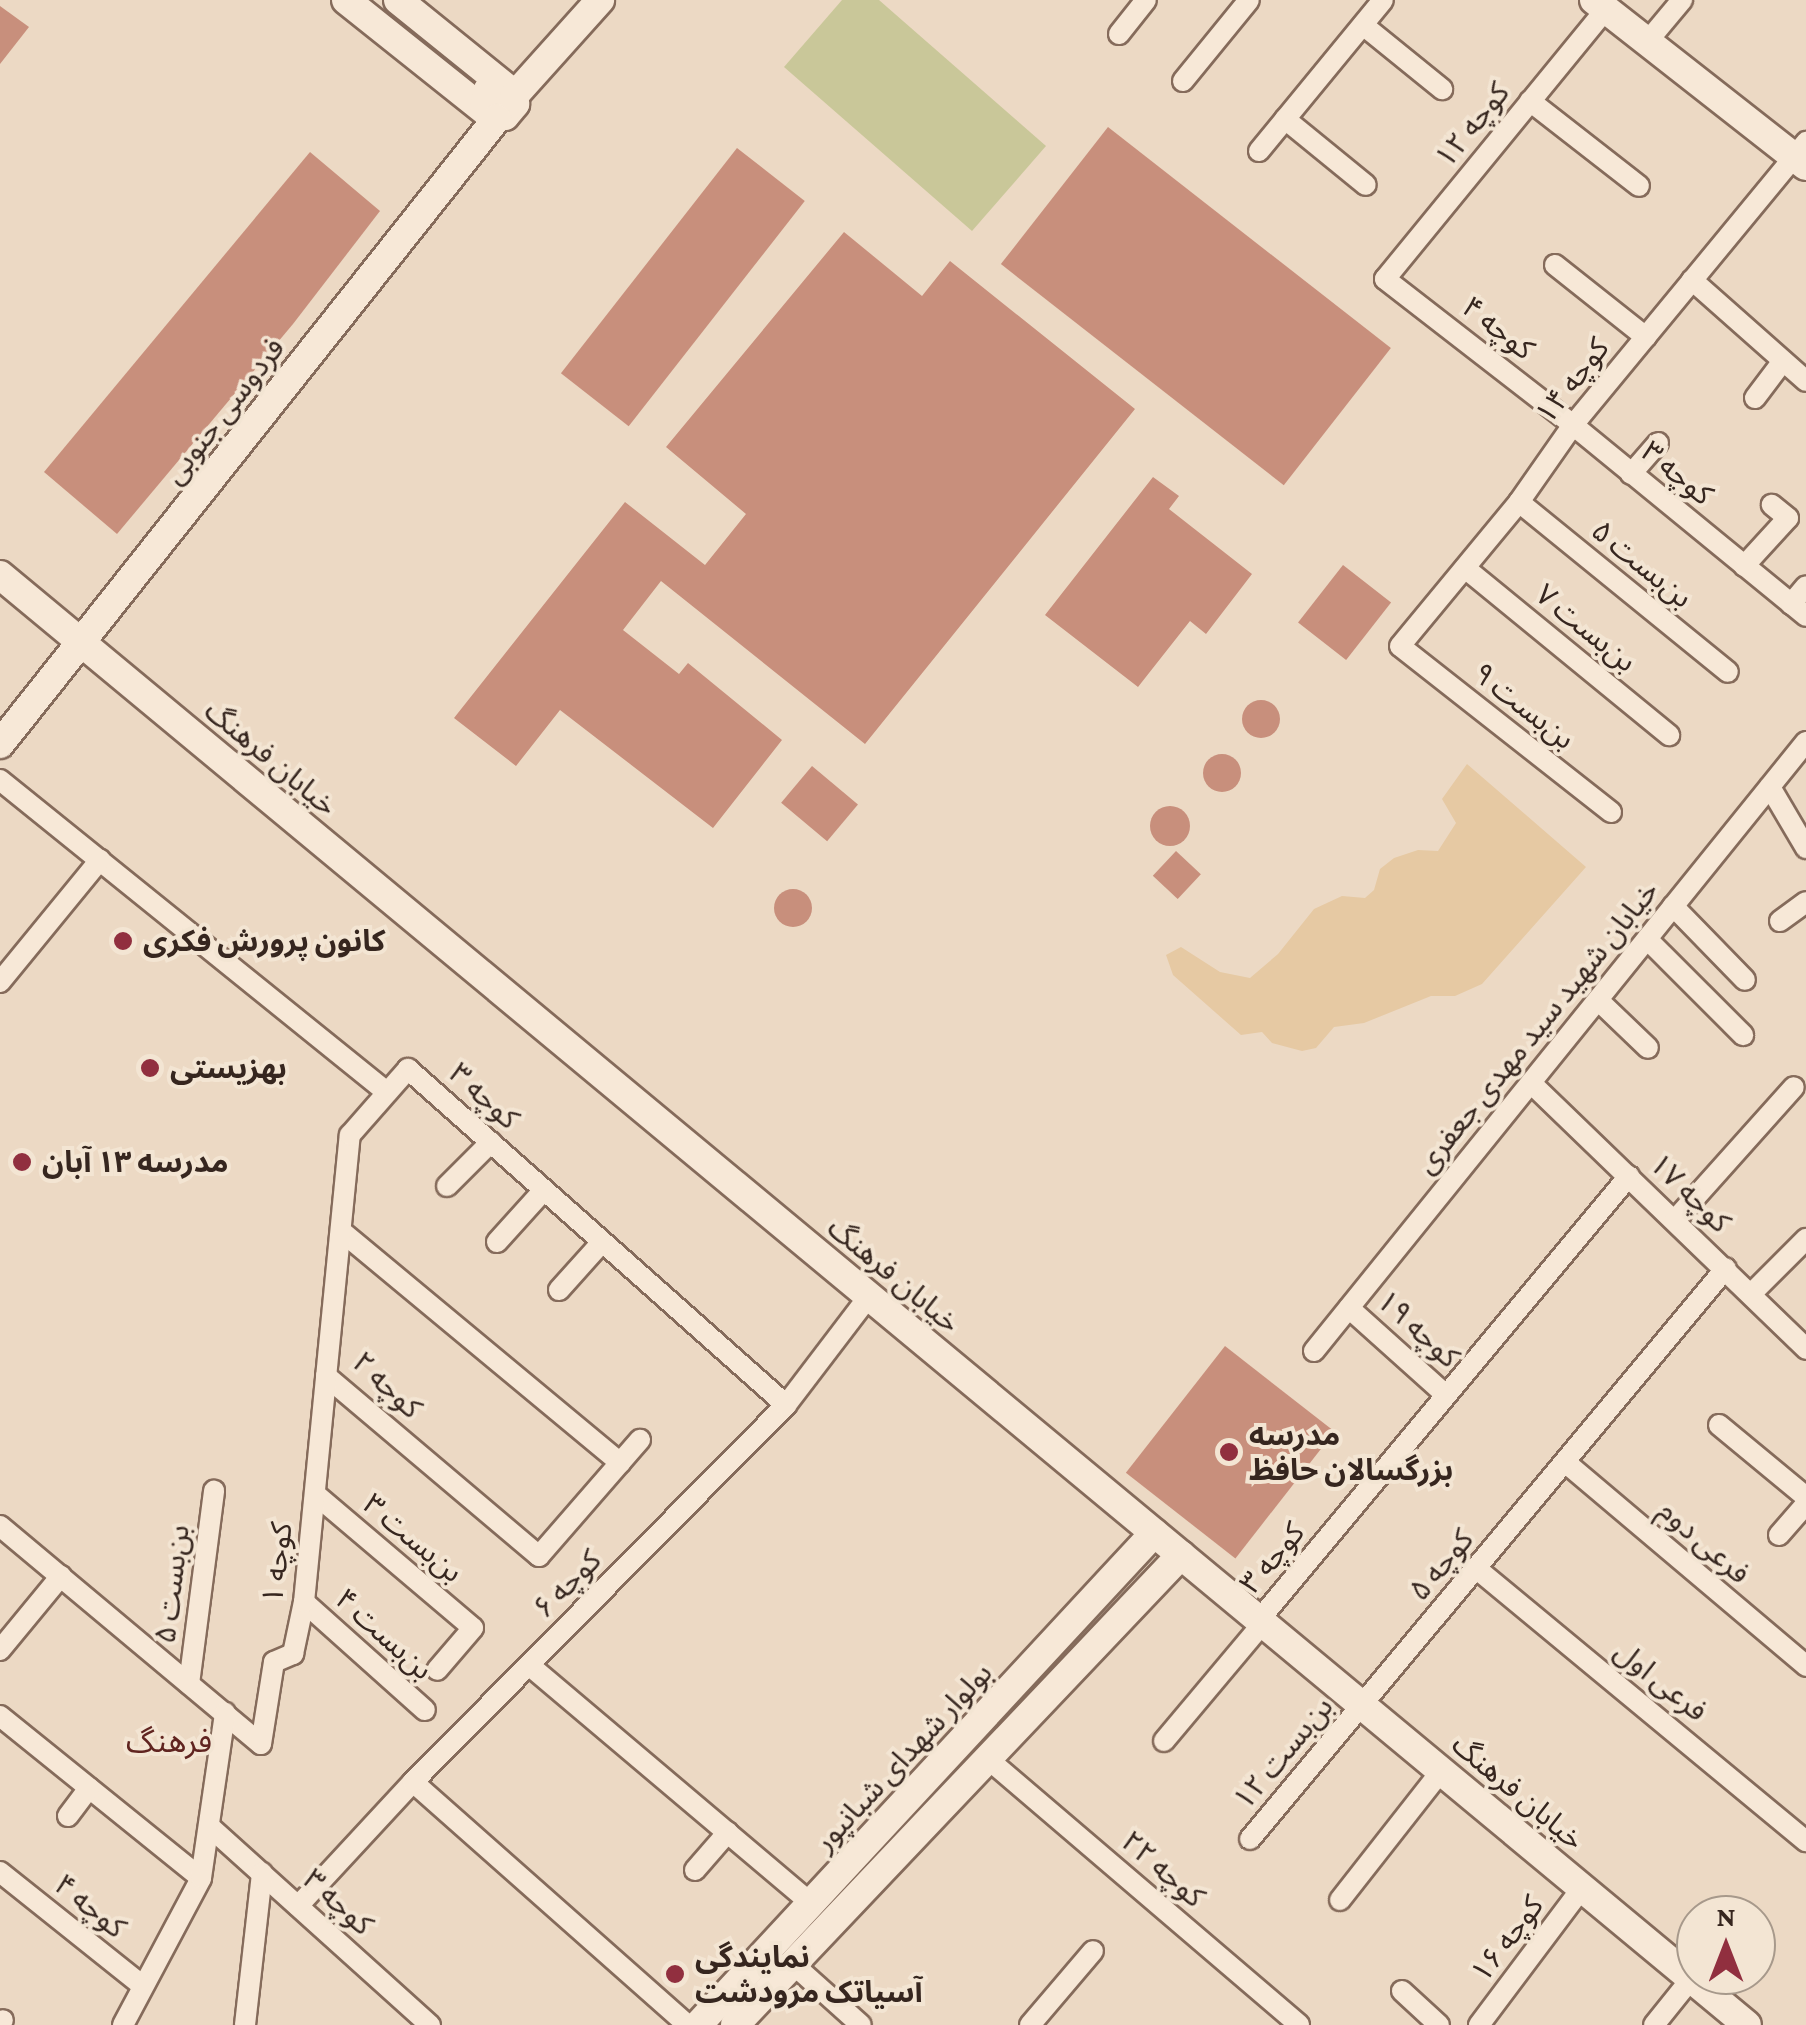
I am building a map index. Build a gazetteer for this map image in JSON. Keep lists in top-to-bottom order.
{
  "streets": {
    "street": [
      "کوچه ۱۲",
      "کوچه ۴",
      "کوچه ۱۴",
      "فردوسی جنوبی",
      "کوچه ۳",
      "بن‌بست ۵",
      "بن‌بست ۷",
      "بن‌بست ۹",
      "خیابان فرهنگ",
      "خیابان شهید سید مهدی جعفری",
      "کوچه ۱۷",
      "کوچه ۱۹",
      "کوچه ۲",
      "بن‌بست ۳",
      "فرعی دوم",
      "کوچه ۱",
      "کوچه ۵",
      "کوچه ۶",
      "بن‌بست ۴",
      "فرعی اول",
      "بن‌بست ۱۲",
      "بولوار شهدای شبانپور",
      "کوچه ۲۲",
      "کوچه ۱۶"
    ]
  },
  "crossings": [
    ["کوچه ۱۲", "کوچه ۴"],
    ["کوچه ۴", "کوچه ۱۴"],
    ["کوچه ۴", "کوچه ۳"],
    ["کوچه ۱۴", "کوچه ۳"],
    ["کوچه ۱۴", "بن‌بست ۵"],
    ["کوچه ۱۴", "بن‌بست ۷"],
    ["کوچه ۱۴", "بن‌بست ۹"],
    ["فردوسی جنوبی", "خیابان فرهنگ"],
    ["کوچه ۳", "خیابان فرهنگ"],
    ["کوچه ۳", "کوچه ۱۹"],
    ["کوچه ۳", "کوچه ۲"],
    ["کوچه ۳", "کوچه ۶"],
    ["خیابان فرهنگ", "کوچه ۵"],
    ["خیابان فرهنگ", "کوچه ۶"],
    ["خیابان فرهنگ", "بن‌بست ۱۲"],
    ["خیابان فرهنگ", "بولوار شهدای شبانپور"],
    ["خیابان فرهنگ", "کوچه ۱۶"],
    ["خیابان شهید سید مهدی جعفری", "کوچه ۱۷"],
    ["خیابان شهید سید مهدی جعفری", "کوچه ۱۹"],
    ["کوچه ۲", "کوچه ۱"],
    ["بن‌بست ۳", "کوچه ۱"],
    ["فرعی دوم", "کوچه ۵"],
    ["کوچه ۱", "بن‌بست ۴"],
    ["کوچه ۵", "فرعی اول"],
    ["کوچه ۵", "بن‌بست ۱۲"],
    ["بولوار شهدای شبانپور", "کوچه ۲۲"]
  ],
  "districts": ["فرهنگ"],
  "places": [
    "کانون پرورش فکری",
    "بهزیستی",
    "مدرسه ۱۳ آبان",
    "مدرسه بزرگسالان حافظ",
    "نمایندگی آسیاتک مرودشت"
  ],
  "north": "top"
}
